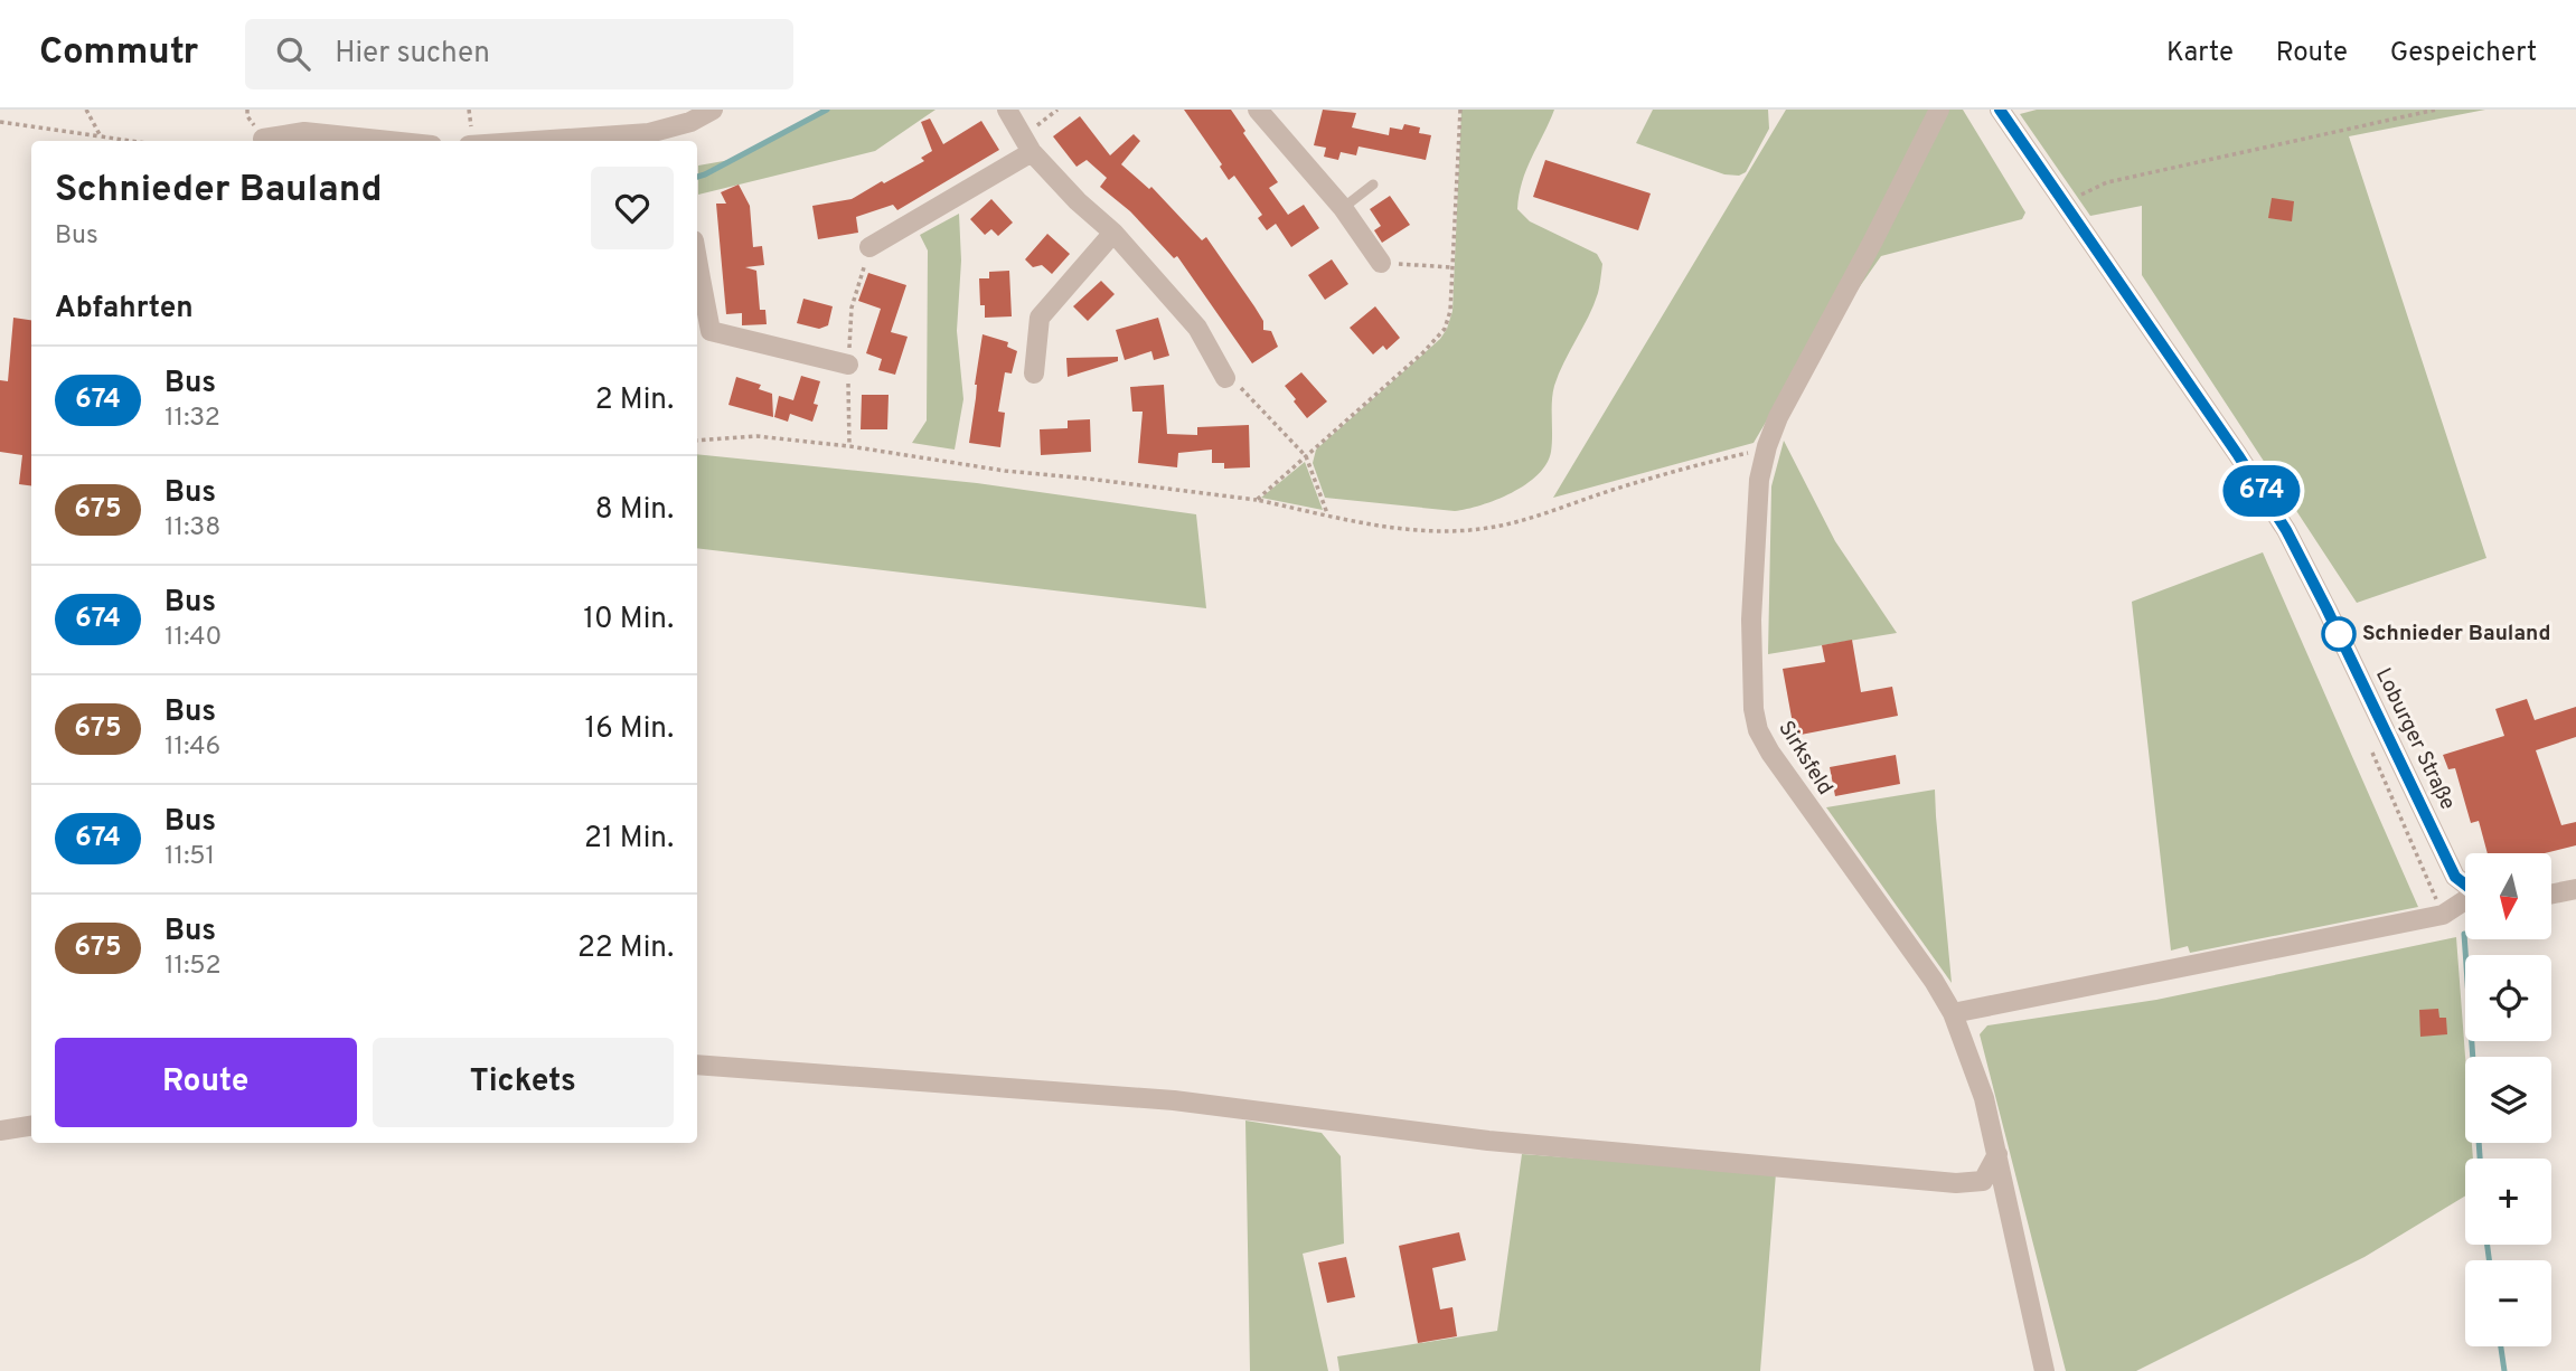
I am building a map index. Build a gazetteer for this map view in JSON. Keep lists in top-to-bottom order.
{
  "streets": {
    "street": ["Loburger Straße", "Sirksfeld"]
  },
  "crossings": [
    ["Loburger Straße", "Sirksfeld"]
  ],
  "places": ["Schnieder Bauland"],
  "lines": ["bus line 674"],
  "north": "bottom",
  "page": {
    "header": "Commutr",
    "search": "Hier suchen",
    "nav": ["Karte", "Route", "Gespeichert"],
    "on_map": "674",
    "heading": [
      ["Schnieder Bauland", "Bus"],
      "Abfahrten"
    ],
    "list": [
      {
        "mark": "674",
        "name": "Bus",
        "note": "11:32",
        "value": "2 Min."
      },
      {
        "mark": "675",
        "name": "Bus",
        "note": "11:38",
        "value": "8 Min."
      },
      {
        "mark": "674",
        "name": "Bus",
        "note": "11:40",
        "value": "10 Min."
      },
      {
        "mark": "675",
        "name": "Bus",
        "note": "11:46",
        "value": "16 Min."
      },
      {
        "mark": "674",
        "name": "Bus",
        "note": "11:51",
        "value": "21 Min."
      },
      {
        "mark": "675",
        "name": "Bus",
        "note": "11:52",
        "value": "22 Min."
      }
    ],
    "map_buttons": ["+", "−"],
    "buttons": ["Route", "Tickets"]
  }
}
